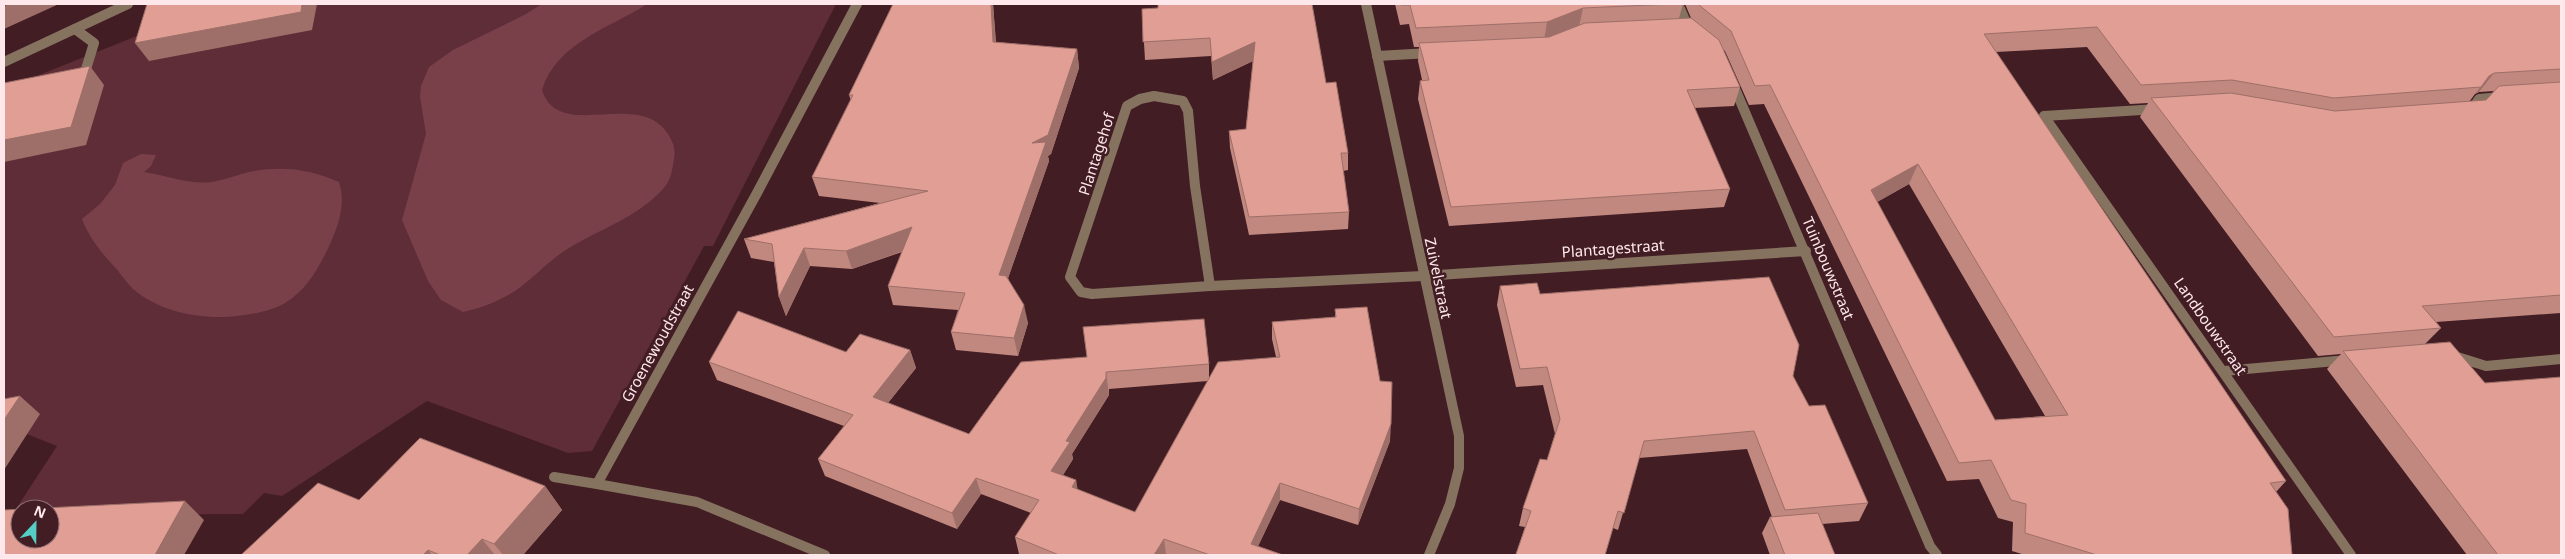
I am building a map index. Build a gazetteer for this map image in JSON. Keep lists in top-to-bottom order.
{
  "streets": {
    "street": [
      "Plantagehof",
      "Plantagestraat",
      "Tuinbouwstraat",
      "Zuivelstraat",
      "Landbouwstraat",
      "Groenewoudstraat"
    ]
  },
  "crossings": [
    ["Plantagehof", "Plantagestraat"],
    ["Plantagehof", "Zuivelstraat"],
    ["Plantagestraat", "Tuinbouwstraat"],
    ["Plantagestraat", "Zuivelstraat"]
  ],
  "north": "top"
}
